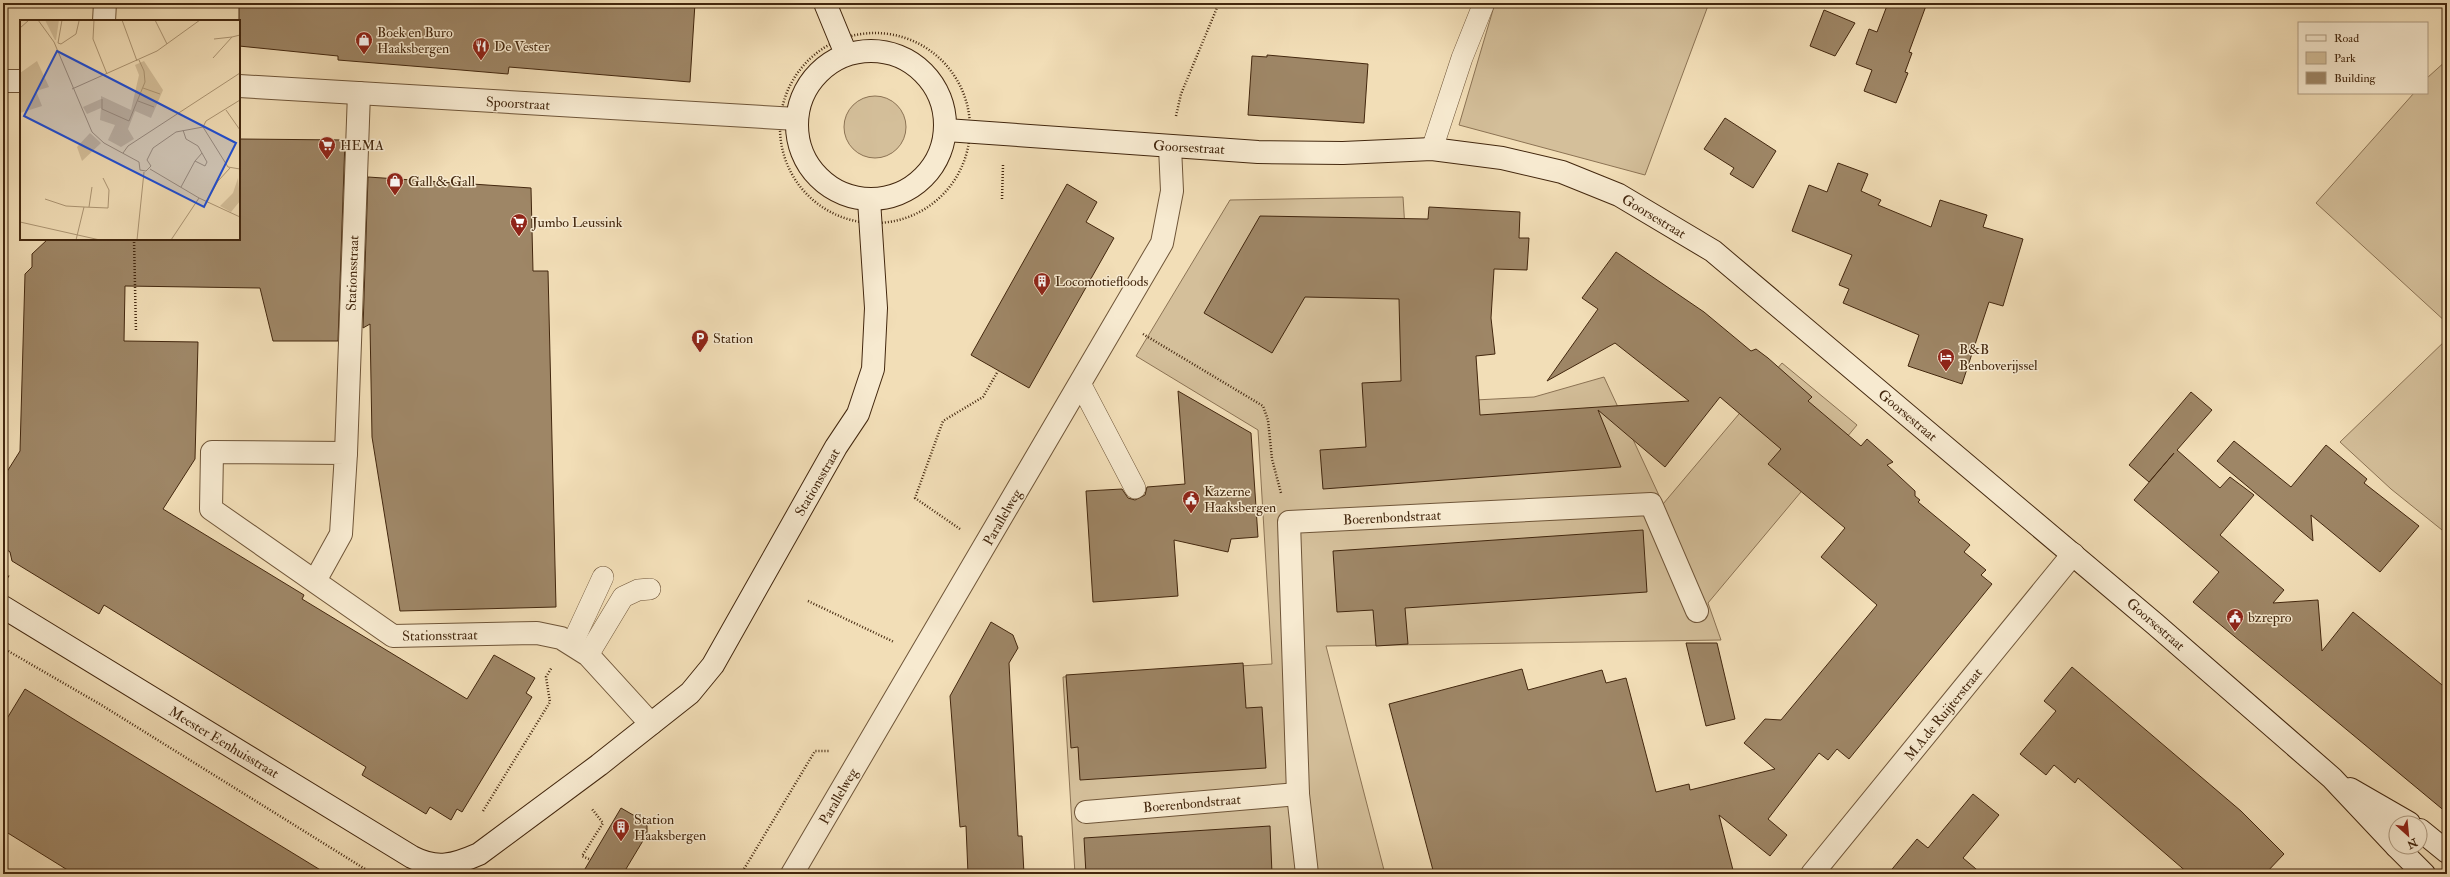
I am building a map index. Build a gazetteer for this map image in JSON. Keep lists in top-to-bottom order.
{
  "streets": {
    "street": [
      "Spoorstraat",
      "Goorsestraat",
      "Stationsstraat",
      "Parallelweg",
      "Boerenbondstraat",
      "M.A.de Ruijterstraat",
      "Meester Eenhuisstraat"
    ]
  },
  "crossings": [
    ["Spoorstraat", "Stationsstraat"],
    ["Goorsestraat", "Parallelweg"],
    ["Goorsestraat", "M.A.de Ruijterstraat"],
    ["Stationsstraat", "Meester Eenhuisstraat"]
  ],
  "places": {
    "shop": ["Boek en Buro Haaksbergen", "Gall & Gall"],
    "restaurant": ["De Vester"],
    "supermarket": ["HEMA", "Jumbo Leussink"],
    "building": ["Locomotiefloods", "Station Haaksbergen"],
    "parking": ["Station"],
    "hotel": ["B&B Benboverijssel"],
    "public building": ["Kazerne Haaksbergen", "bzrepro"]
  },
  "legend": ["Road", "Park", "Building"],
  "north": "bottom right"
}
